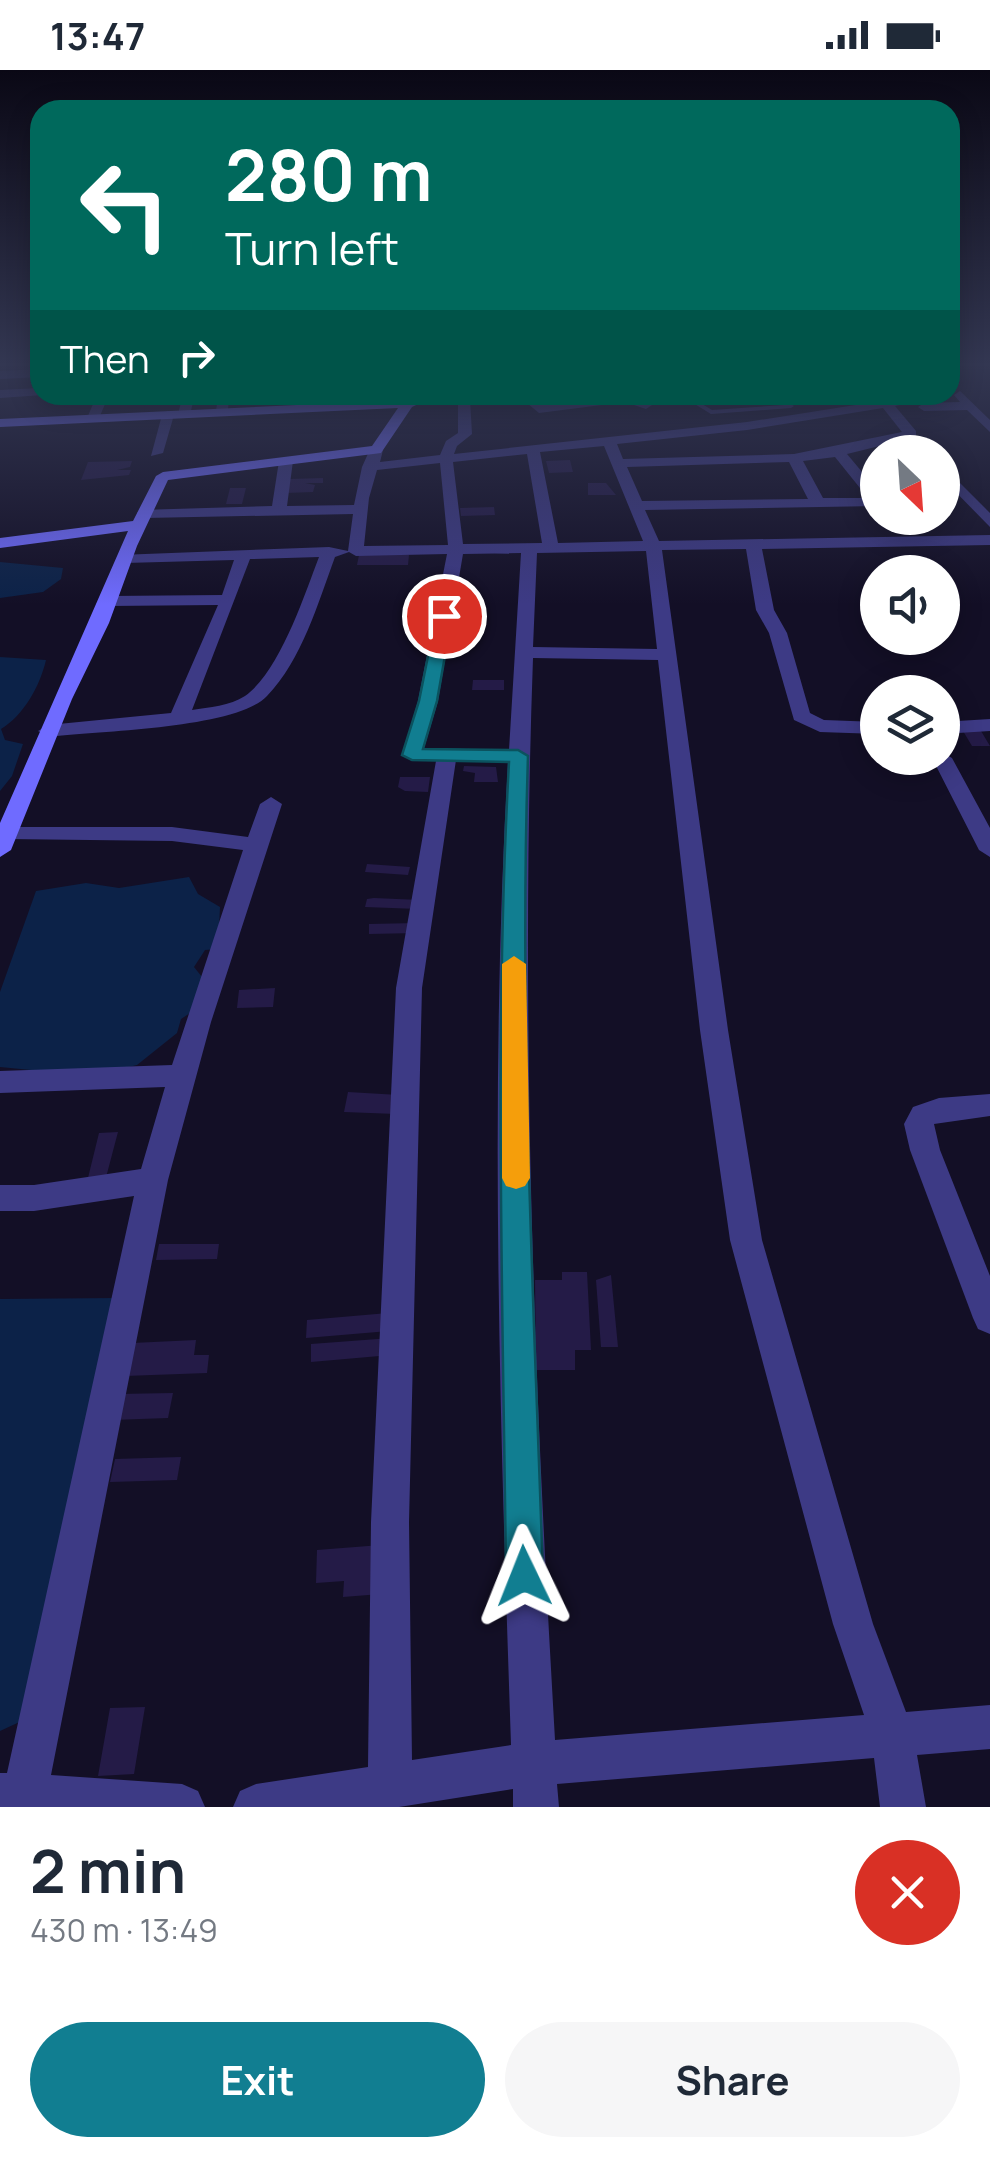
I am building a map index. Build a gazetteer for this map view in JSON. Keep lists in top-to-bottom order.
{
  "north": "bottom right",
  "page": {
    "status": "13:47",
    "turn": ["280 m", "Turn left"],
    "then": "Then",
    "heading": ["2 min", "430 m · 13:49"],
    "buttons": ["Exit", "Share"]
  }
}
